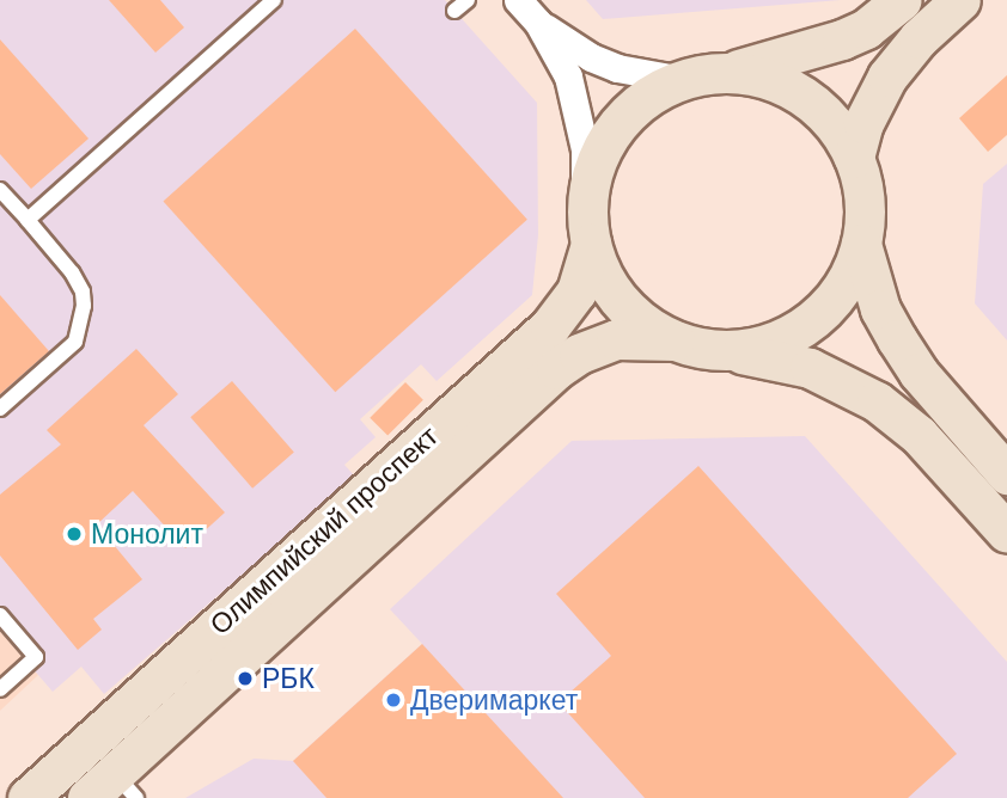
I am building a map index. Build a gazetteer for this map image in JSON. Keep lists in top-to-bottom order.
{
  "streets": {
    "main road": ["Олимпийский проспект"]
  },
  "places": ["Монолит", "РБК", "Дверимаркет"]
}
